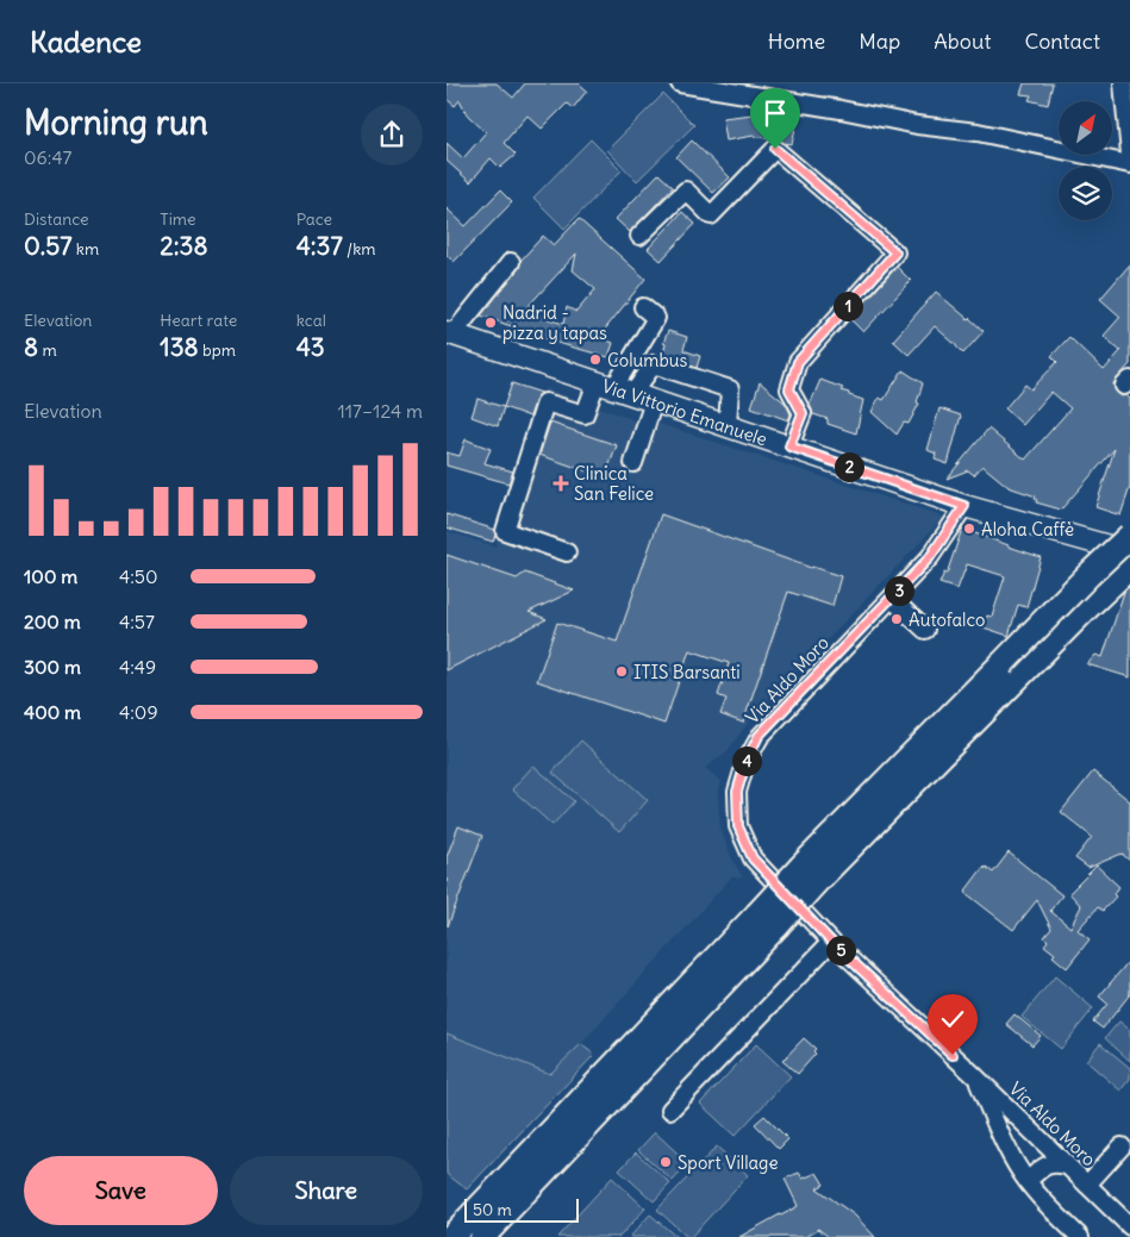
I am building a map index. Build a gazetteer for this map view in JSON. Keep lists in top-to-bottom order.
{
  "streets": {
    "main road": ["Via Vittorio Emanuele"],
    "street": ["Via Aldo Moro"]
  },
  "crossings": [
    ["Via Vittorio Emanuele", "Via Aldo Moro"]
  ],
  "places": {
    "other": [
      "Nadrid - pizza y tapas",
      "Columbus",
      "Aloha Caffè",
      "Autofalco",
      "ITIS Barsanti",
      "Sport Village"
    ],
    "health": ["Clinica San Felice"]
  },
  "scale_bar": "50 m",
  "north": "top right",
  "page": {
    "header": "Kadence",
    "nav": [
      "Home",
      "Map",
      "About",
      "Contact"
    ],
    "heading": ["Morning run", "06:47"],
    "stats": [
      ["Distance", "0.57 km"],
      ["Time", "2:38"],
      ["Pace", "4:37 /km"],
      ["Elevation", "8 m"],
      ["Heart rate", "138 bpm"],
      ["kcal", "43"]
    ],
    "pins": [
      "1",
      "2",
      "3",
      "4",
      "5"
    ],
    "chart": ["Elevation", "117–124 m"],
    "list": [
      {
        "name": "100 m",
        "note": "4:50"
      },
      {
        "name": "200 m",
        "note": "4:57"
      },
      {
        "name": "300 m",
        "note": "4:49"
      },
      {
        "name": "400 m",
        "note": "4:09"
      }
    ],
    "buttons": ["Save", "Share"],
    "scale": "50 m"
  }
}
